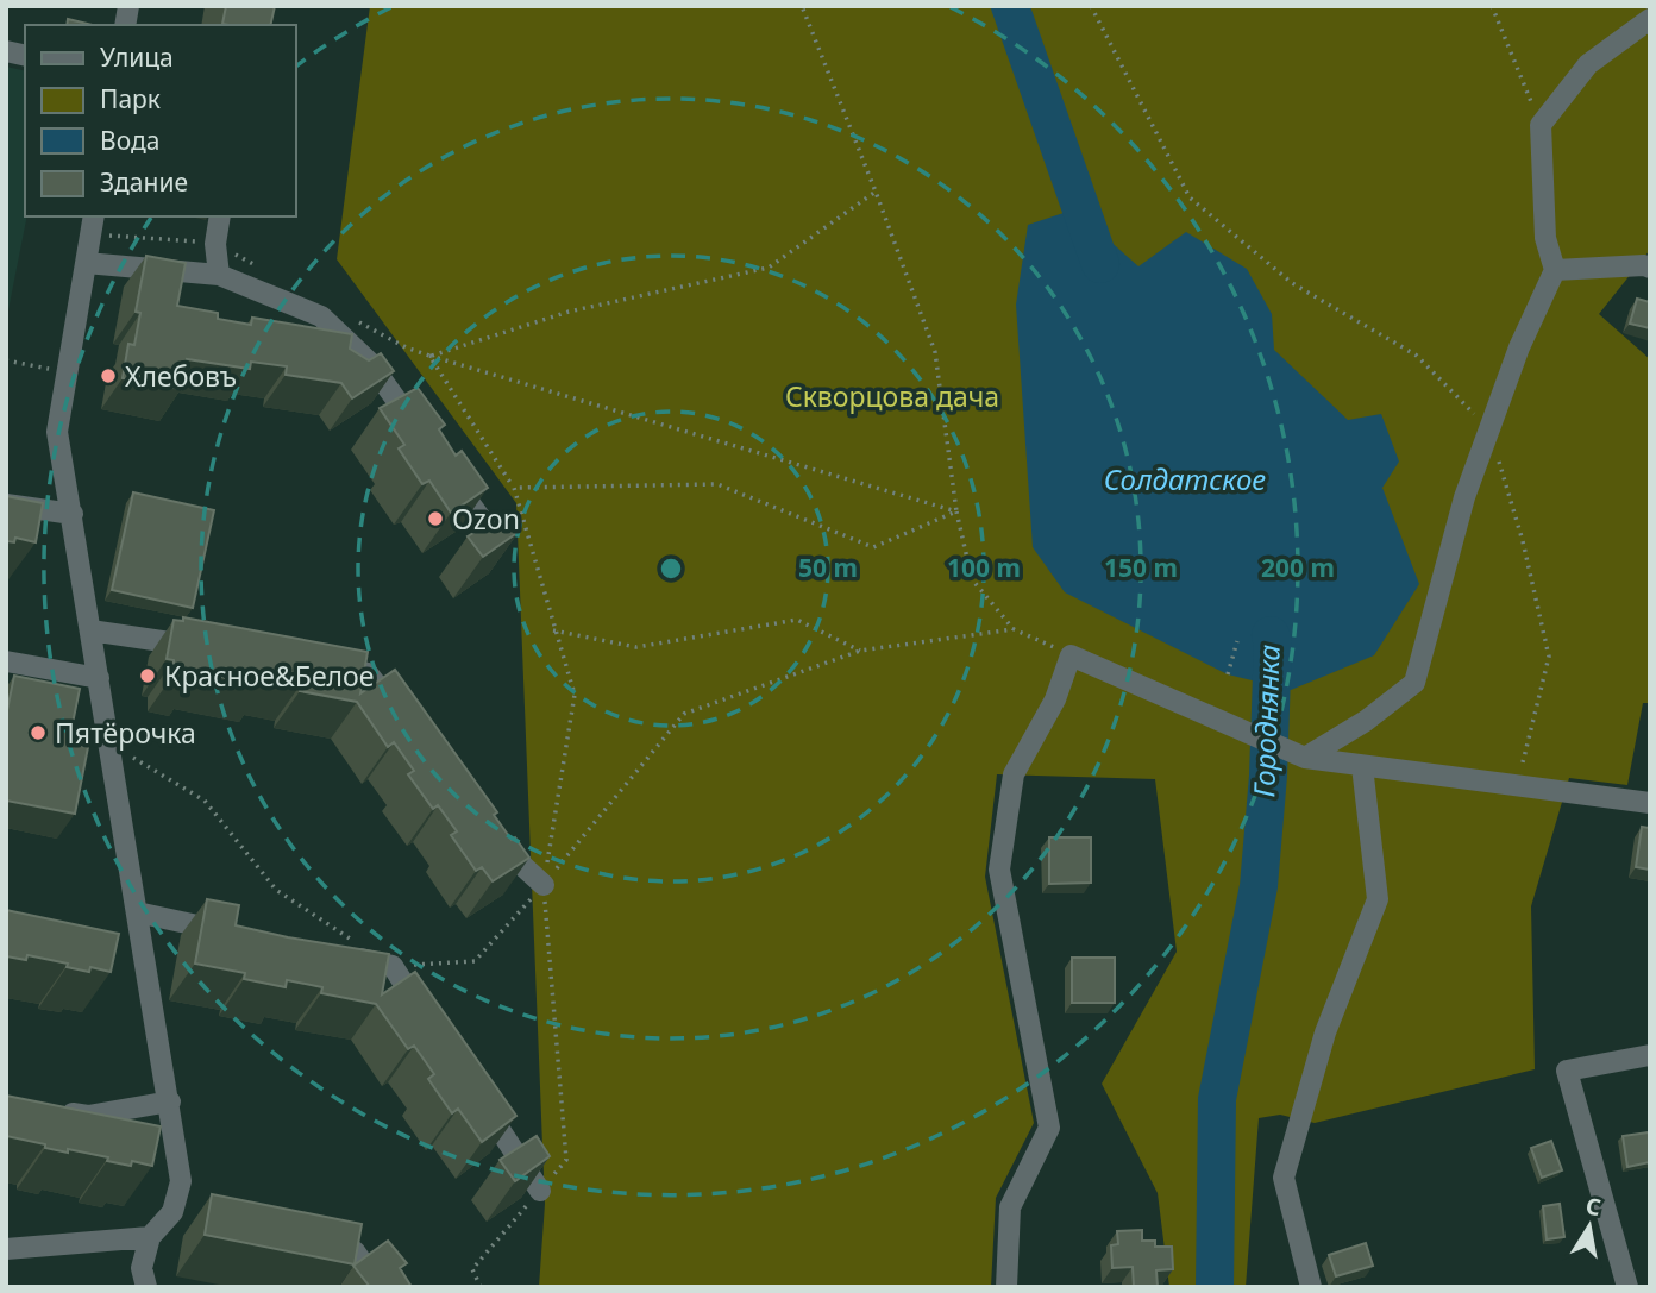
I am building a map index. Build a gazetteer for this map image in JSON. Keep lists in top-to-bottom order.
{
  "water": ["Солдатское", "Городнянка"],
  "parks": ["Скворцова дача"],
  "places": [
    "Хлебовъ",
    "Ozon",
    "Красное&Белое",
    "Пятёрочка"
  ],
  "legend": [
    "Улица",
    "Парк",
    "Вода",
    "Здание"
  ],
  "north": "top",
  "rings": [
    "50 m",
    "100 m",
    "150 m",
    "200 m"
  ]
}
